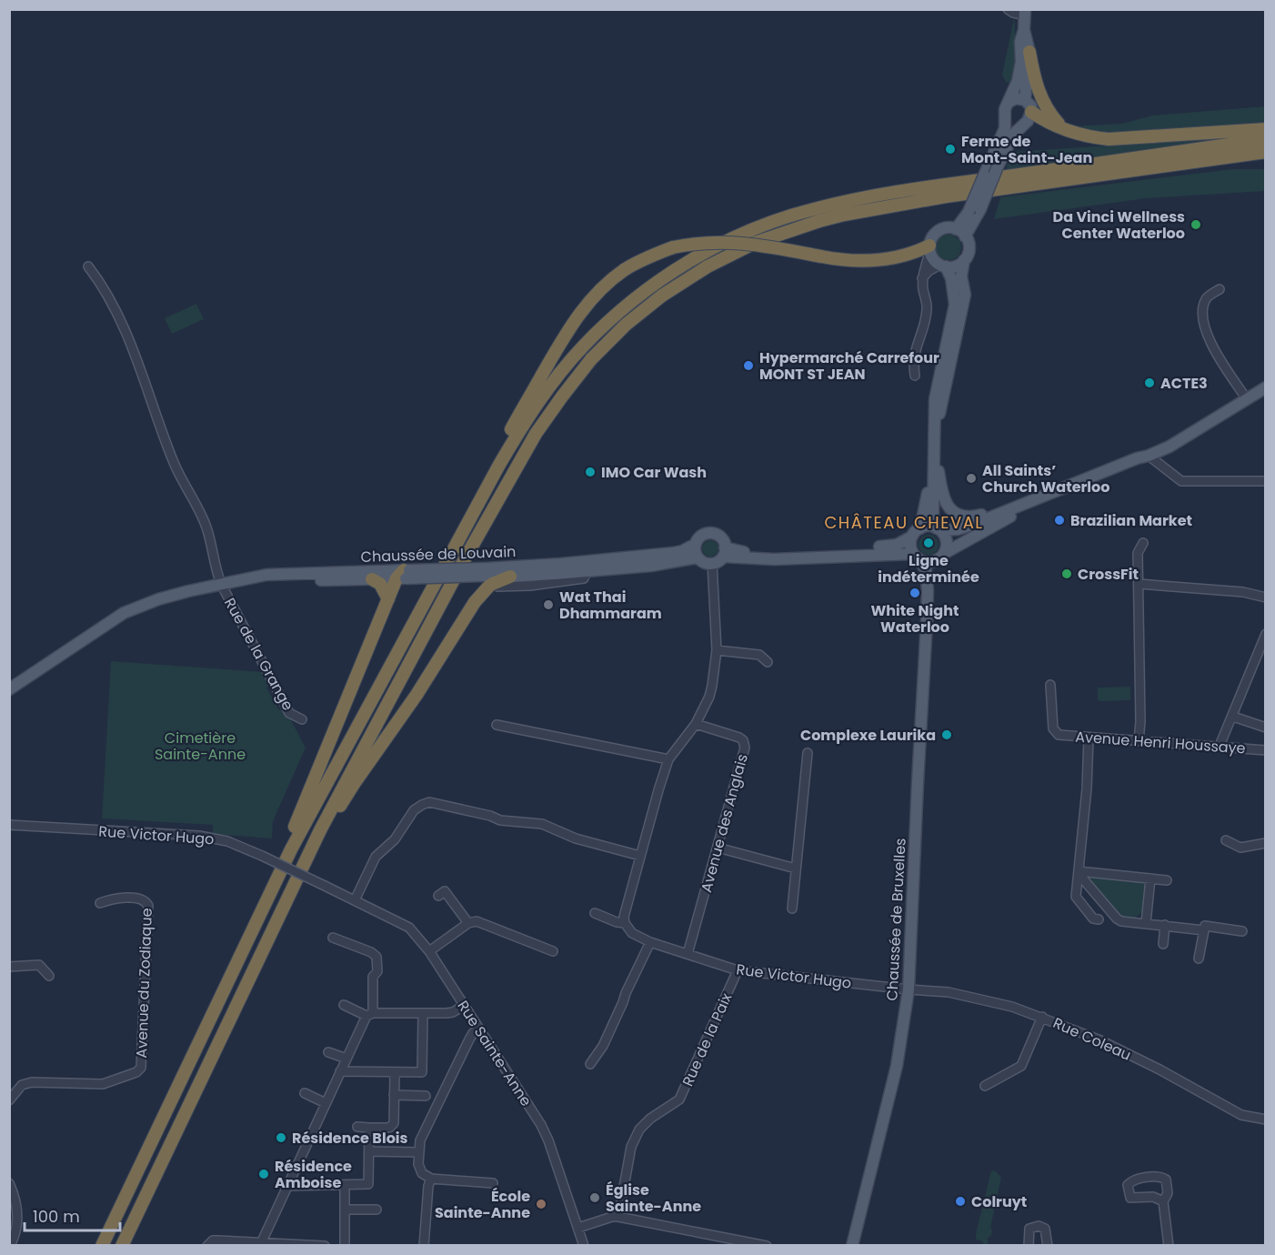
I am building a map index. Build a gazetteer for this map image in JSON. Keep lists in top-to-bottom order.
{
  "streets": {
    "main road": ["Chaussée de Louvain", "Chaussée de Bruxelles"],
    "street": [
      "Rue de la Grange",
      "Avenue Henri Houssaye",
      "Avenue des Anglais",
      "Rue Victor Hugo",
      "Avenue du Zodiaque",
      "Rue Coleau",
      "Rue de la Paix",
      "Rue Sainte-Anne"
    ]
  },
  "crossings": [
    ["Chaussée de Louvain", "Rue de la Grange"],
    ["Avenue des Anglais", "Rue Victor Hugo"],
    ["Rue Victor Hugo", "Chaussée de Bruxelles"],
    ["Rue Victor Hugo", "Rue Coleau"],
    ["Rue Victor Hugo", "Rue de la Paix"],
    ["Rue Victor Hugo", "Rue Sainte-Anne"],
    ["Chaussée de Bruxelles", "Rue Coleau"]
  ],
  "districts": ["CHÂTEAU CHEVAL"],
  "parks": ["Cimetière Sainte-Anne"],
  "places": [
    "Ferme de Mont-Saint-Jean",
    "Da Vinci Wellness Center Waterloo",
    "Hypermarché Carrefour MONT ST JEAN",
    "ACTE3",
    "IMO Car Wash",
    "All Saints’ Church Waterloo",
    "Brazilian Market",
    "Ligne indéterminée",
    "CrossFit",
    "White Night Waterloo",
    "Wat Thai Dhammaram",
    "Complexe Laurika",
    "Résidence Blois",
    "Résidence Amboise",
    "Église Sainte-Anne",
    "Colruyt",
    "École Sainte-Anne"
  ],
  "scale_bar": "100 m"
}
